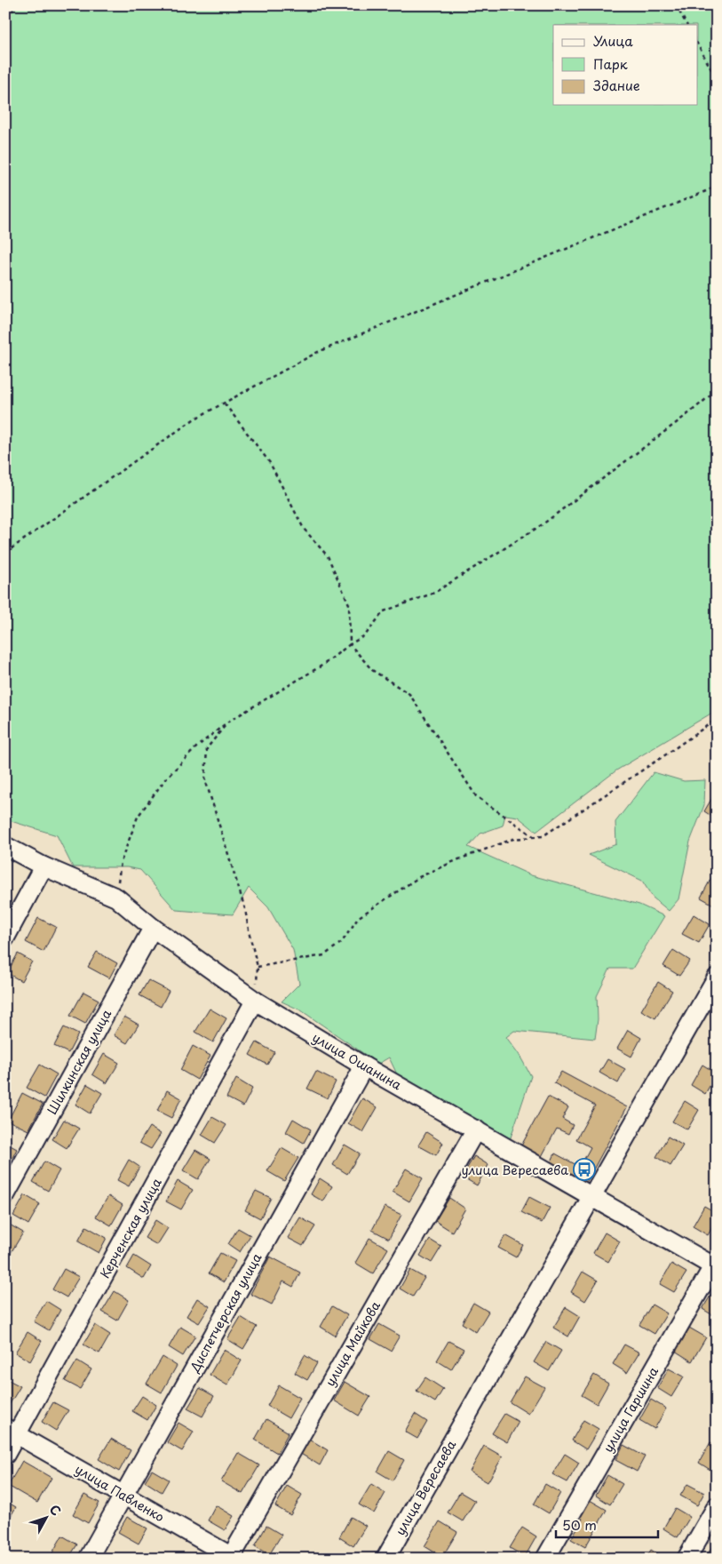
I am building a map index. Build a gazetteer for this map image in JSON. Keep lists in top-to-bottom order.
{
  "streets": {
    "street": [
      "улица Ошанина",
      "Шилкинская улица",
      "Керченская улица",
      "Диспетчерская улица",
      "улица Майкова",
      "улица Гаршина",
      "улица Вересаева",
      "улица Павленко"
    ]
  },
  "crossings": [
    ["улица Ошанина", "Шилкинская улица"],
    ["улица Ошанина", "Керченская улица"],
    ["улица Ошанина", "Диспетчерская улица"],
    ["улица Ошанина", "улица Майкова"],
    ["улица Ошанина", "улица Гаршина"],
    ["улица Ошанина", "улица Вересаева"],
    ["Керченская улица", "улица Павленко"],
    ["Диспетчерская улица", "улица Павленко"],
    ["улица Майкова", "улица Павленко"]
  ],
  "places": {
    "bus stop": ["улица Вересаева"]
  },
  "legend": ["Улица", "Парк", "Здание"],
  "scale_bar": "50 m",
  "north": "top right"
}
